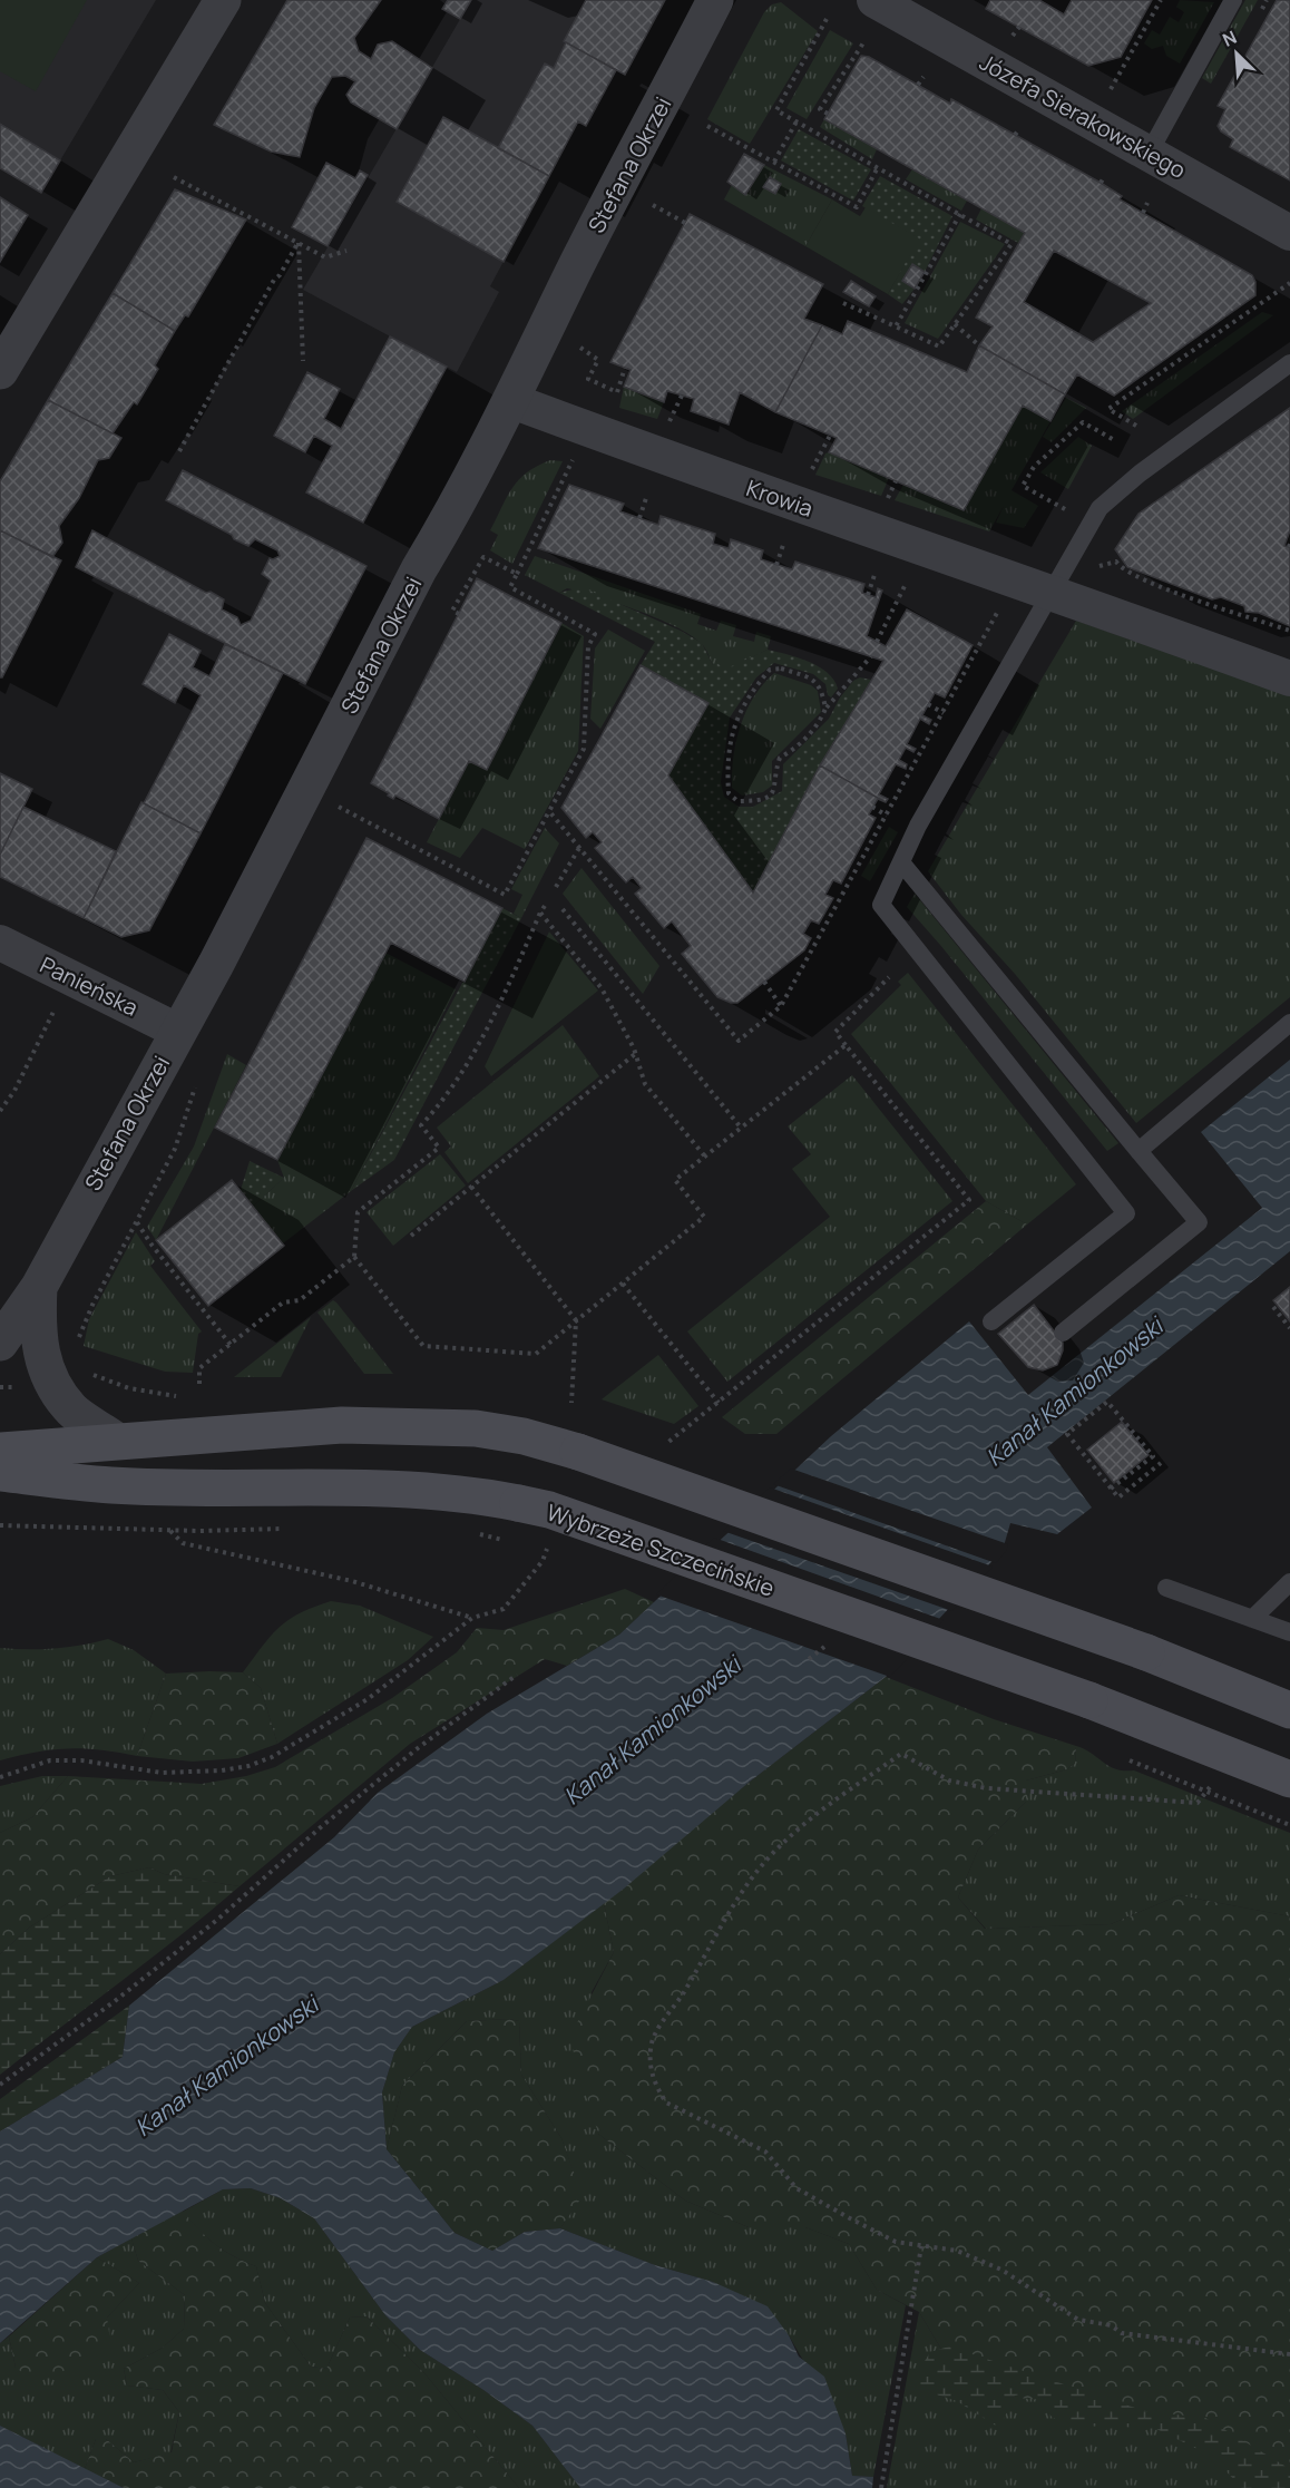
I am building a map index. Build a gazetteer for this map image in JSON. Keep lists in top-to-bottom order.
{
  "streets": {
    "main road": ["Wybrzeże Szczecińskie"],
    "street": [
      "Józefa Sierakowskiego",
      "Stefana Okrzei",
      "Krowia",
      "Panieńska"
    ]
  },
  "crossings": [
    ["Stefana Okrzei", "Krowia"],
    ["Stefana Okrzei", "Panieńska"]
  ],
  "water": ["Kanał Kamionkowski"],
  "north": "top left"
}
